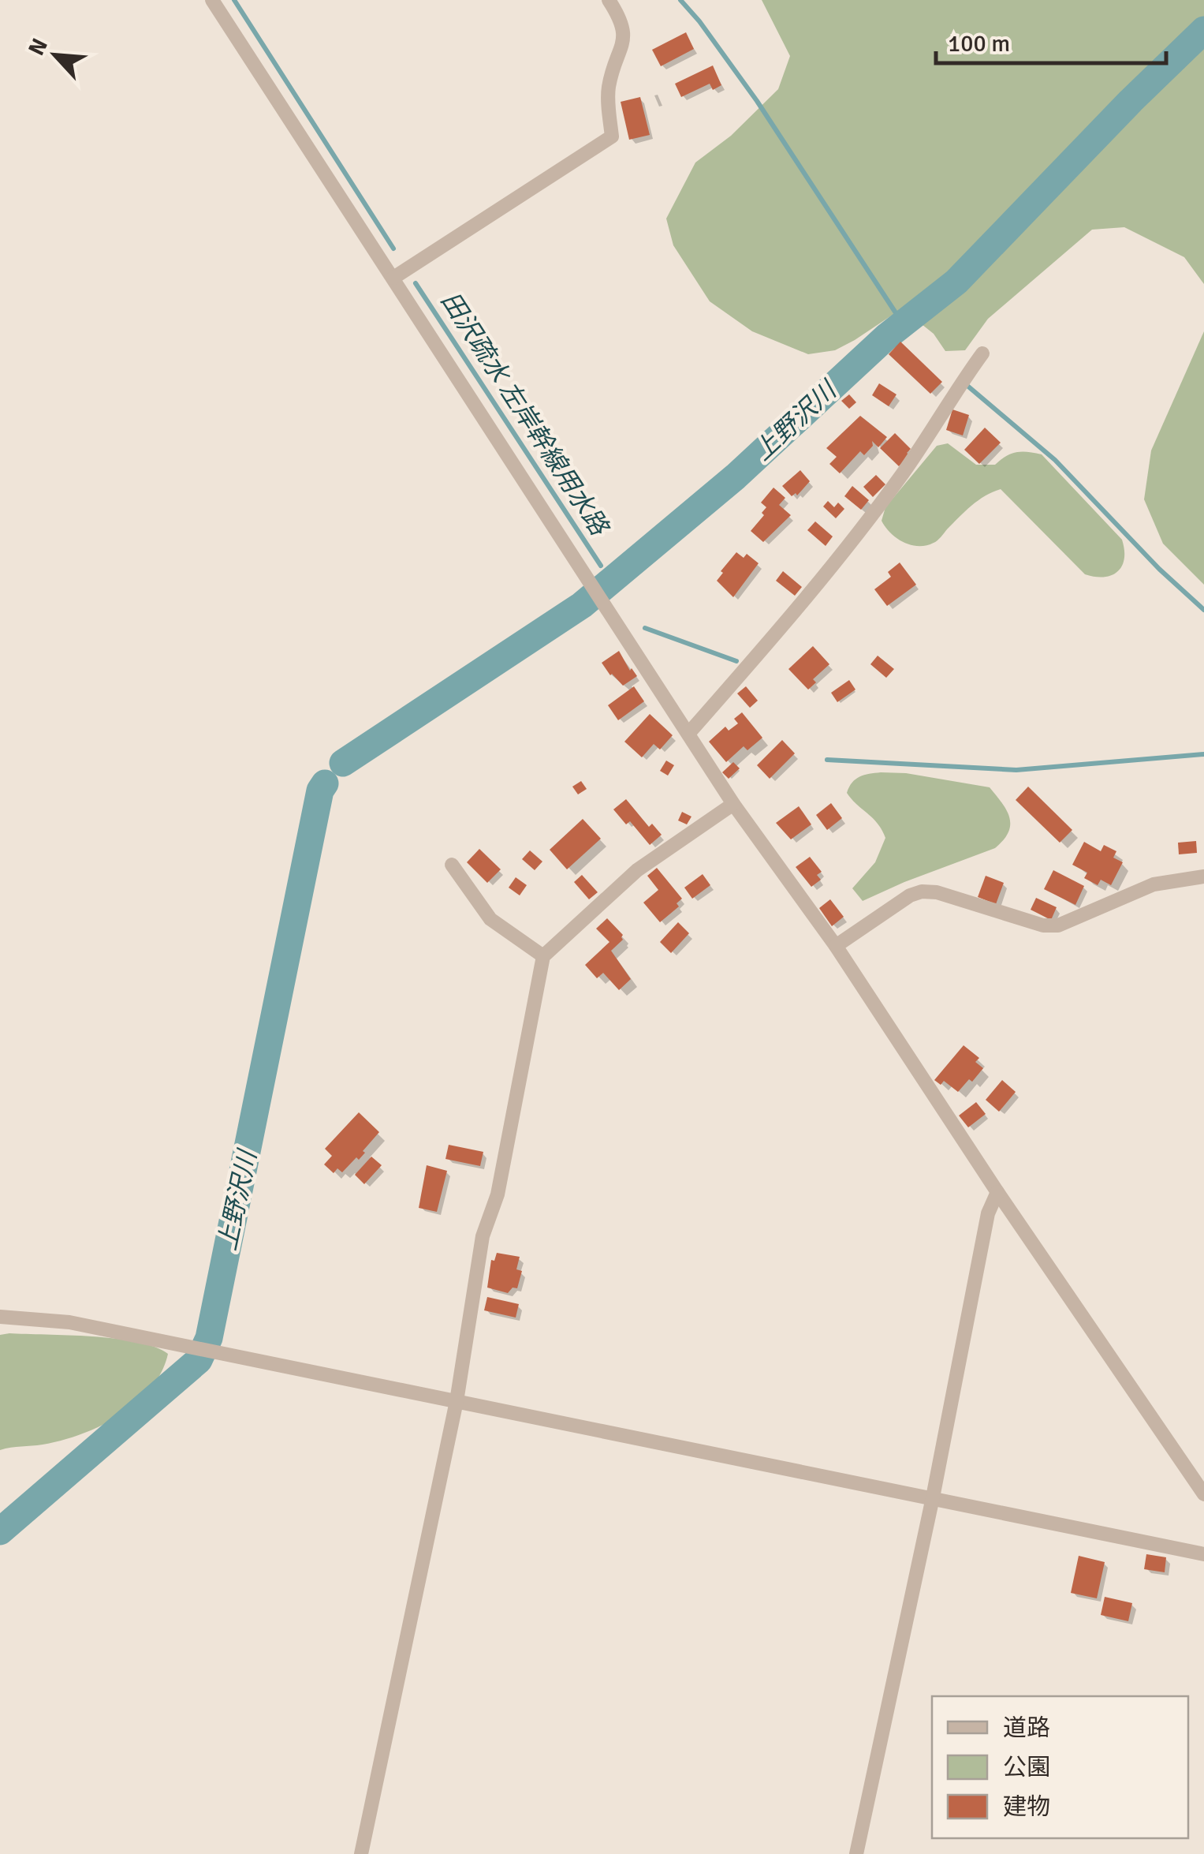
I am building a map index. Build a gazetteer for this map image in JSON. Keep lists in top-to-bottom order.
{
  "water": ["田沢疏水 左岸幹線用水路", "上野沢川"],
  "legend": ["道路", "公園", "建物"],
  "scale_bar": "100 m",
  "north": "top left"
}
